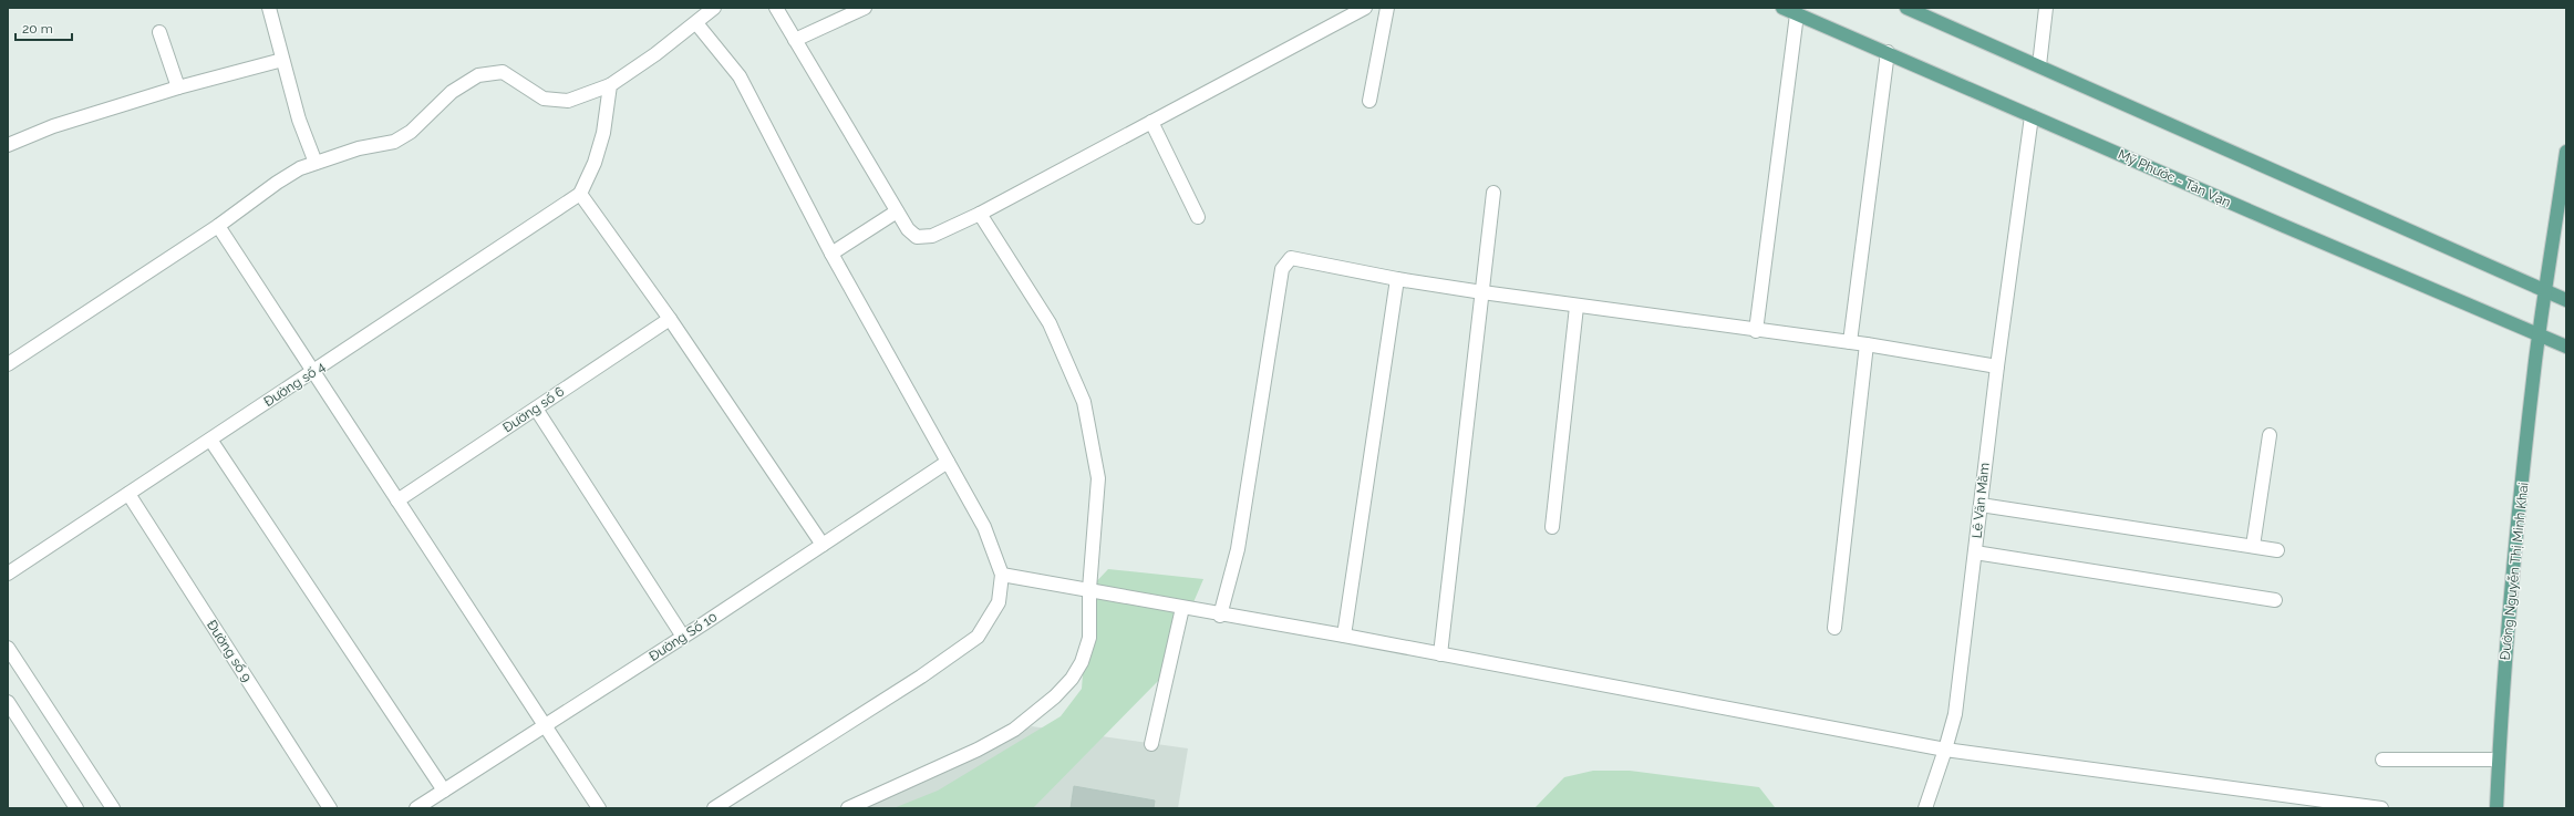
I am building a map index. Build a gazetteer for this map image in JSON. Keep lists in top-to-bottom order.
{
  "streets": {
    "main road": ["Mỹ Phước - Tân Vạn", "Đường Nguyễn Thị Minh Khai"],
    "street": [
      "Đường số 4",
      "Đường số 6",
      "Lê Văn Mầm",
      "Đường Số 10",
      "Đường số 9"
    ]
  },
  "crossings": [
    ["Mỹ Phước - Tân Vạn", "Lê Văn Mầm"],
    ["Mỹ Phước - Tân Vạn", "Đường Nguyễn Thị Minh Khai"],
    ["Đường số 4", "Đường số 9"]
  ],
  "scale_bar": "20 m"
}
